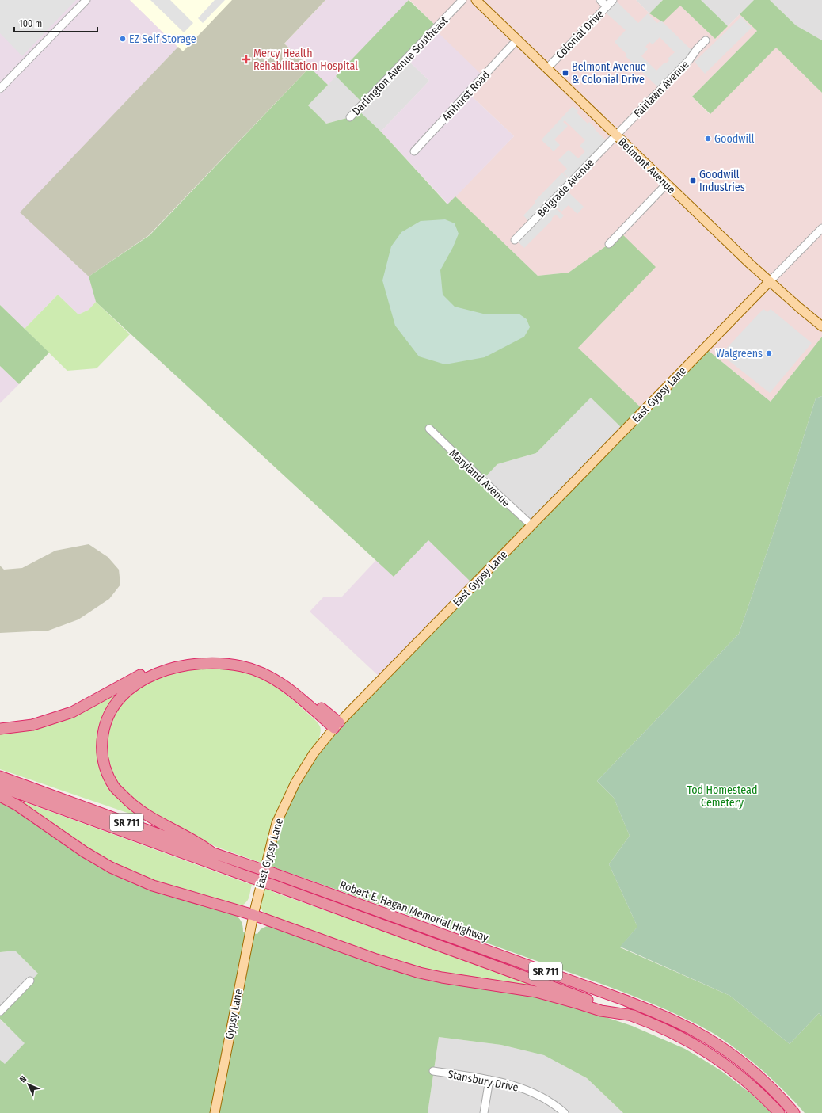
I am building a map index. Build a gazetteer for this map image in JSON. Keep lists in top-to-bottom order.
{
  "streets": {
    "highway": ["SR 711", "Robert E. Hagan Memorial Highway"],
    "main road": ["Belmont Avenue", "East Gypsy Lane", "Gypsy Lane"],
    "street": [
      "Colonial Drive",
      "Darlington Avenue Southeast",
      "Fairlawn Avenue",
      "Amhurst Road",
      "Belgrade Avenue",
      "Maryland Avenue",
      "Stansbury Drive"
    ]
  },
  "crossings": [
    ["Colonial Drive", "Belmont Avenue"],
    ["Fairlawn Avenue", "Belmont Avenue"],
    ["Fairlawn Avenue", "Belgrade Avenue"],
    ["Amhurst Road", "Belmont Avenue"],
    ["Belmont Avenue", "Belgrade Avenue"],
    ["Belmont Avenue", "East Gypsy Lane"],
    ["East Gypsy Lane", "Maryland Avenue"],
    ["East Gypsy Lane", "Gypsy Lane"]
  ],
  "parks": ["Tod Homestead Cemetery"],
  "places": {
    "other": ["EZ Self Storage", "Goodwill", "Walgreens"],
    "health": ["Mercy Health Rehabilitation Hospital"],
    "transit": ["Belmont Avenue & Colonial Drive", "Goodwill Industries"]
  },
  "scale_bar": "100 m",
  "north": "top left"
}
